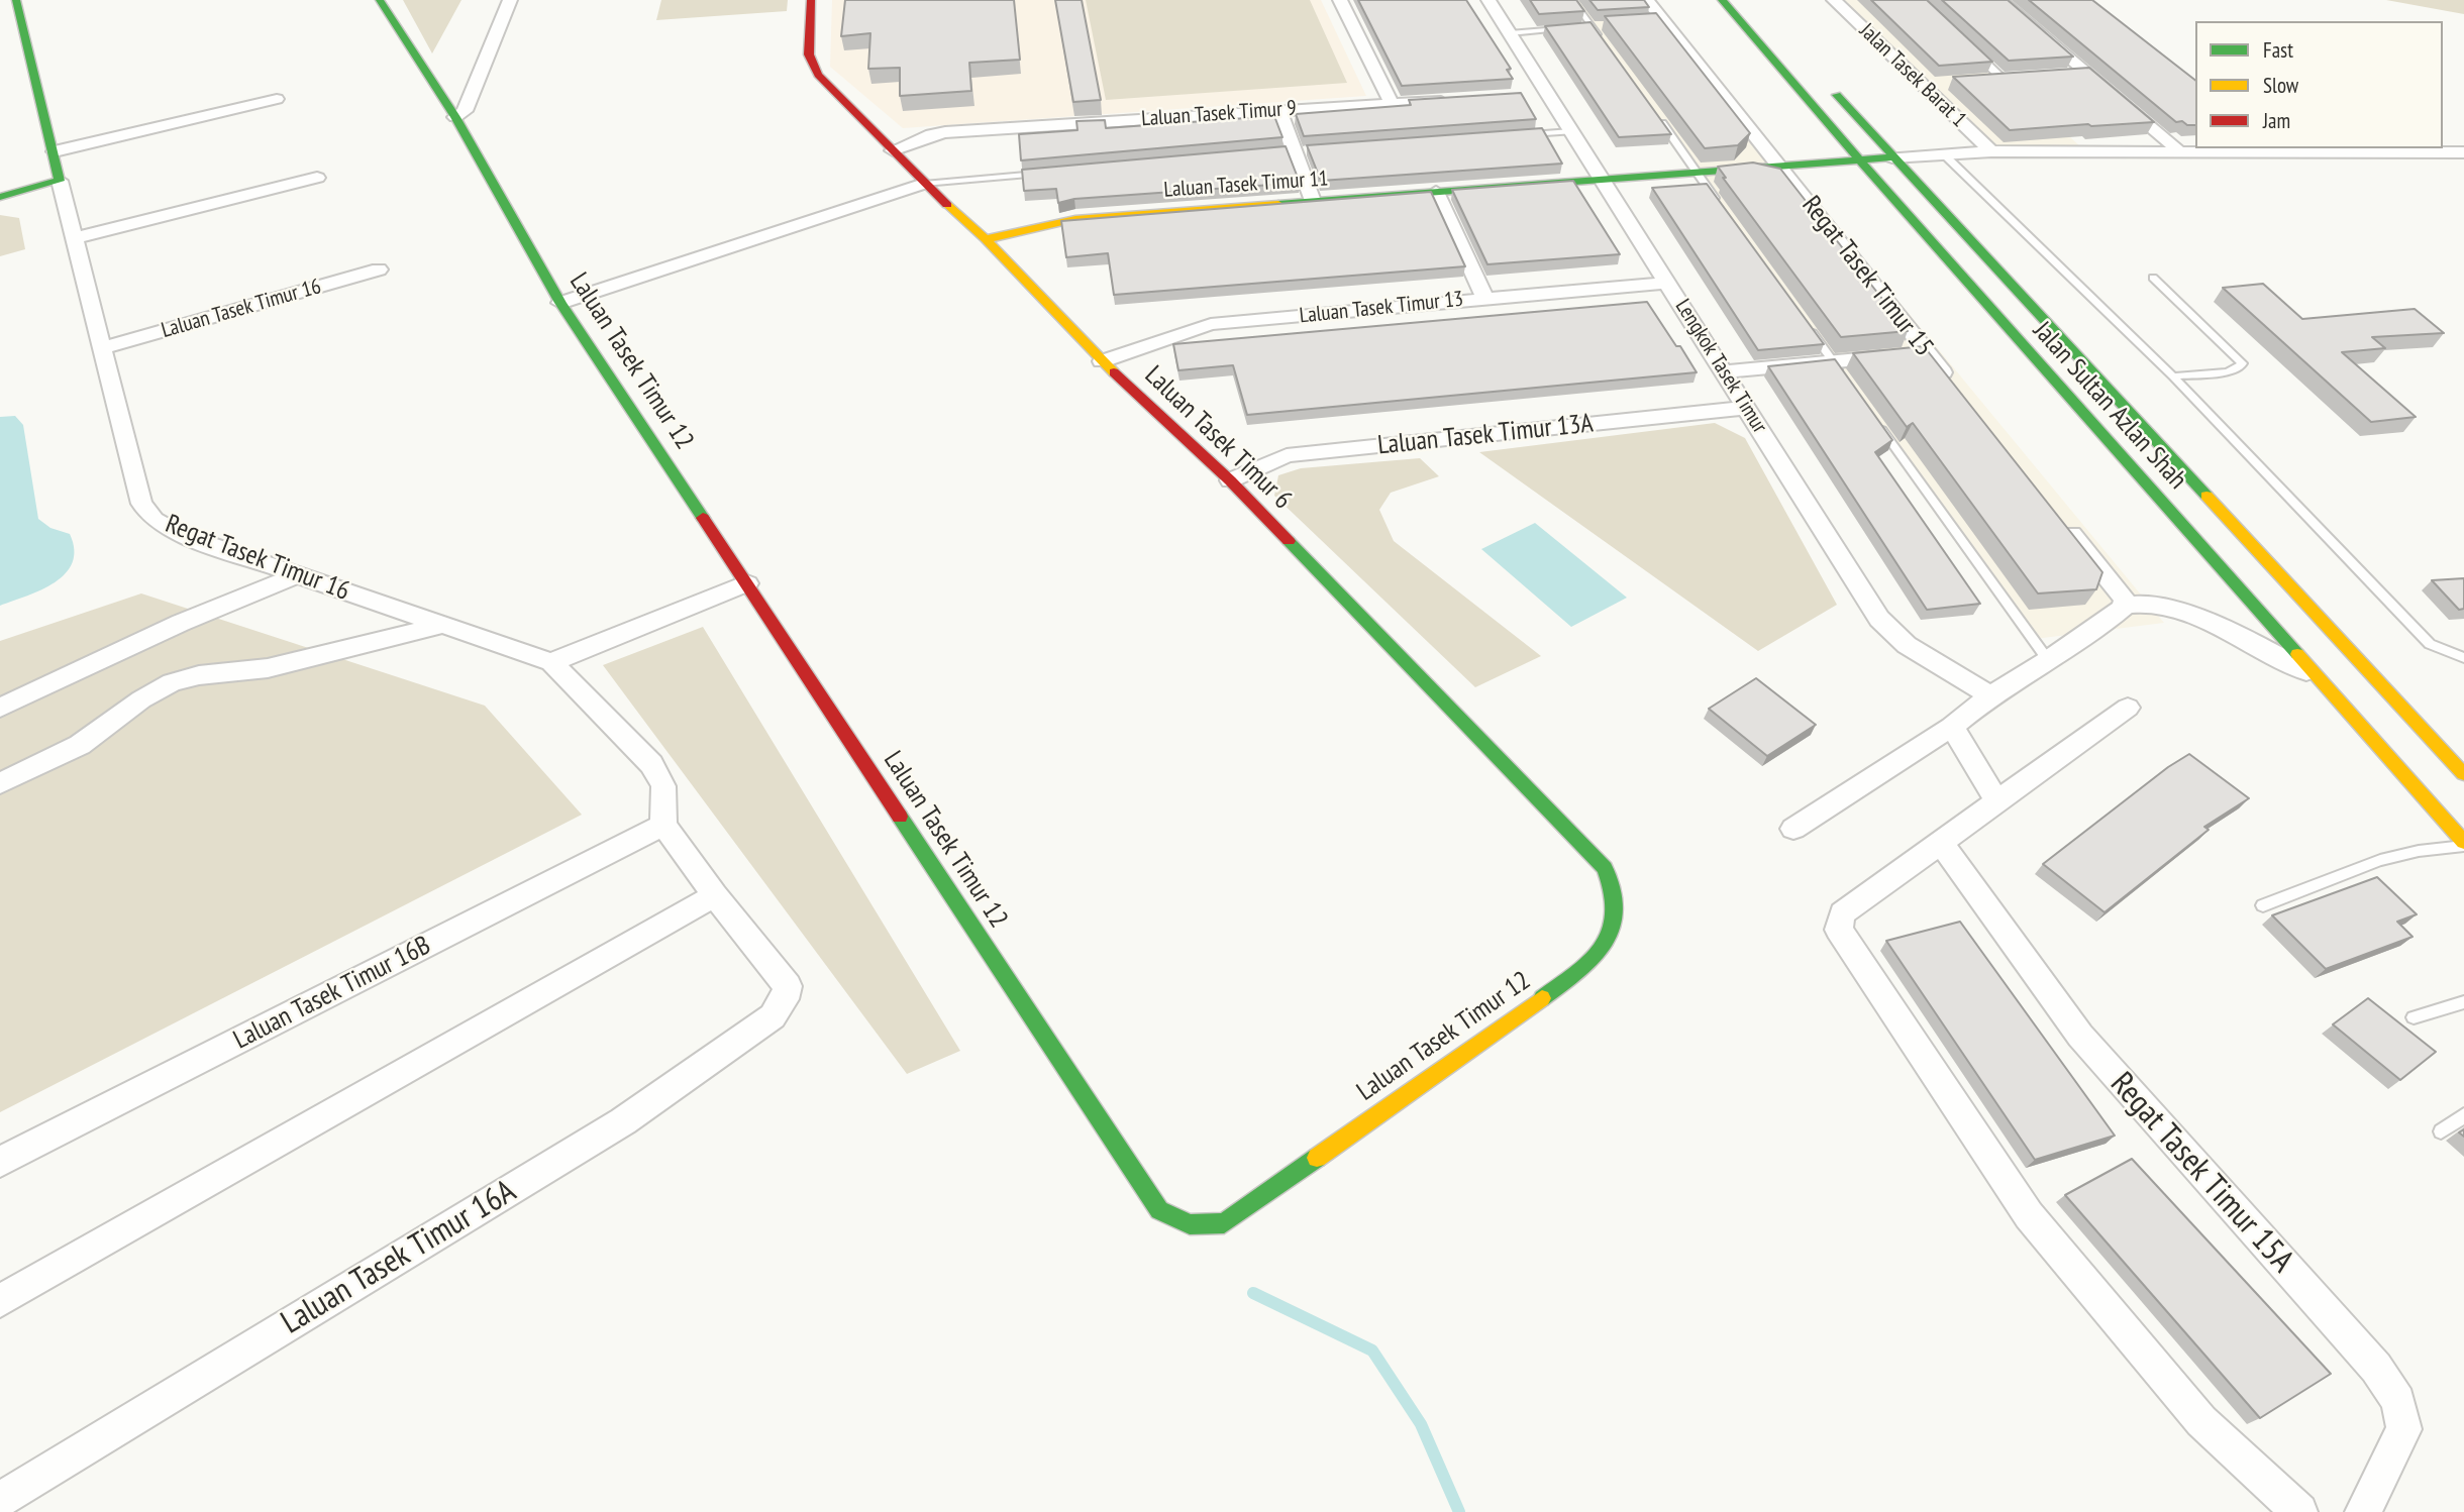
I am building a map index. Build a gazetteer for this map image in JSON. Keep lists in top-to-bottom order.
{
  "streets": {
    "street": [
      "Jalan Tasek Barat 1",
      "Laluan Tasek Timur 9",
      "Laluan Tasek Timur 11",
      "Regat Tasek Timur 15",
      "Laluan Tasek Timur 13",
      "Laluan Tasek Timur 16",
      "Laluan Tasek Timur 12",
      "Lengkok Tasek Timur",
      "Jalan Sultan Azlan Shah",
      "Laluan Tasek Timur 13A",
      "Laluan Tasek Timur 6",
      "Regat Tasek Timur 16",
      "Laluan Tasek Timur 16B",
      "Regat Tasek Timur 15A",
      "Laluan Tasek Timur 16A"
    ]
  },
  "crossings": [
    ["Laluan Tasek Timur 9", "Laluan Tasek Timur 6"],
    ["Laluan Tasek Timur 11", "Regat Tasek Timur 15"],
    ["Laluan Tasek Timur 11", "Lengkok Tasek Timur"],
    ["Laluan Tasek Timur 11", "Jalan Sultan Azlan Shah"],
    ["Laluan Tasek Timur 11", "Laluan Tasek Timur 6"],
    ["Laluan Tasek Timur 13", "Lengkok Tasek Timur"],
    ["Laluan Tasek Timur 13", "Laluan Tasek Timur 6"],
    ["Laluan Tasek Timur 16", "Regat Tasek Timur 16"],
    ["Laluan Tasek Timur 12", "Laluan Tasek Timur 6"],
    ["Lengkok Tasek Timur", "Laluan Tasek Timur 13A"],
    ["Laluan Tasek Timur 13A", "Laluan Tasek Timur 6"]
  ],
  "legend": ["Fast", "Slow", "Jam"]
}
